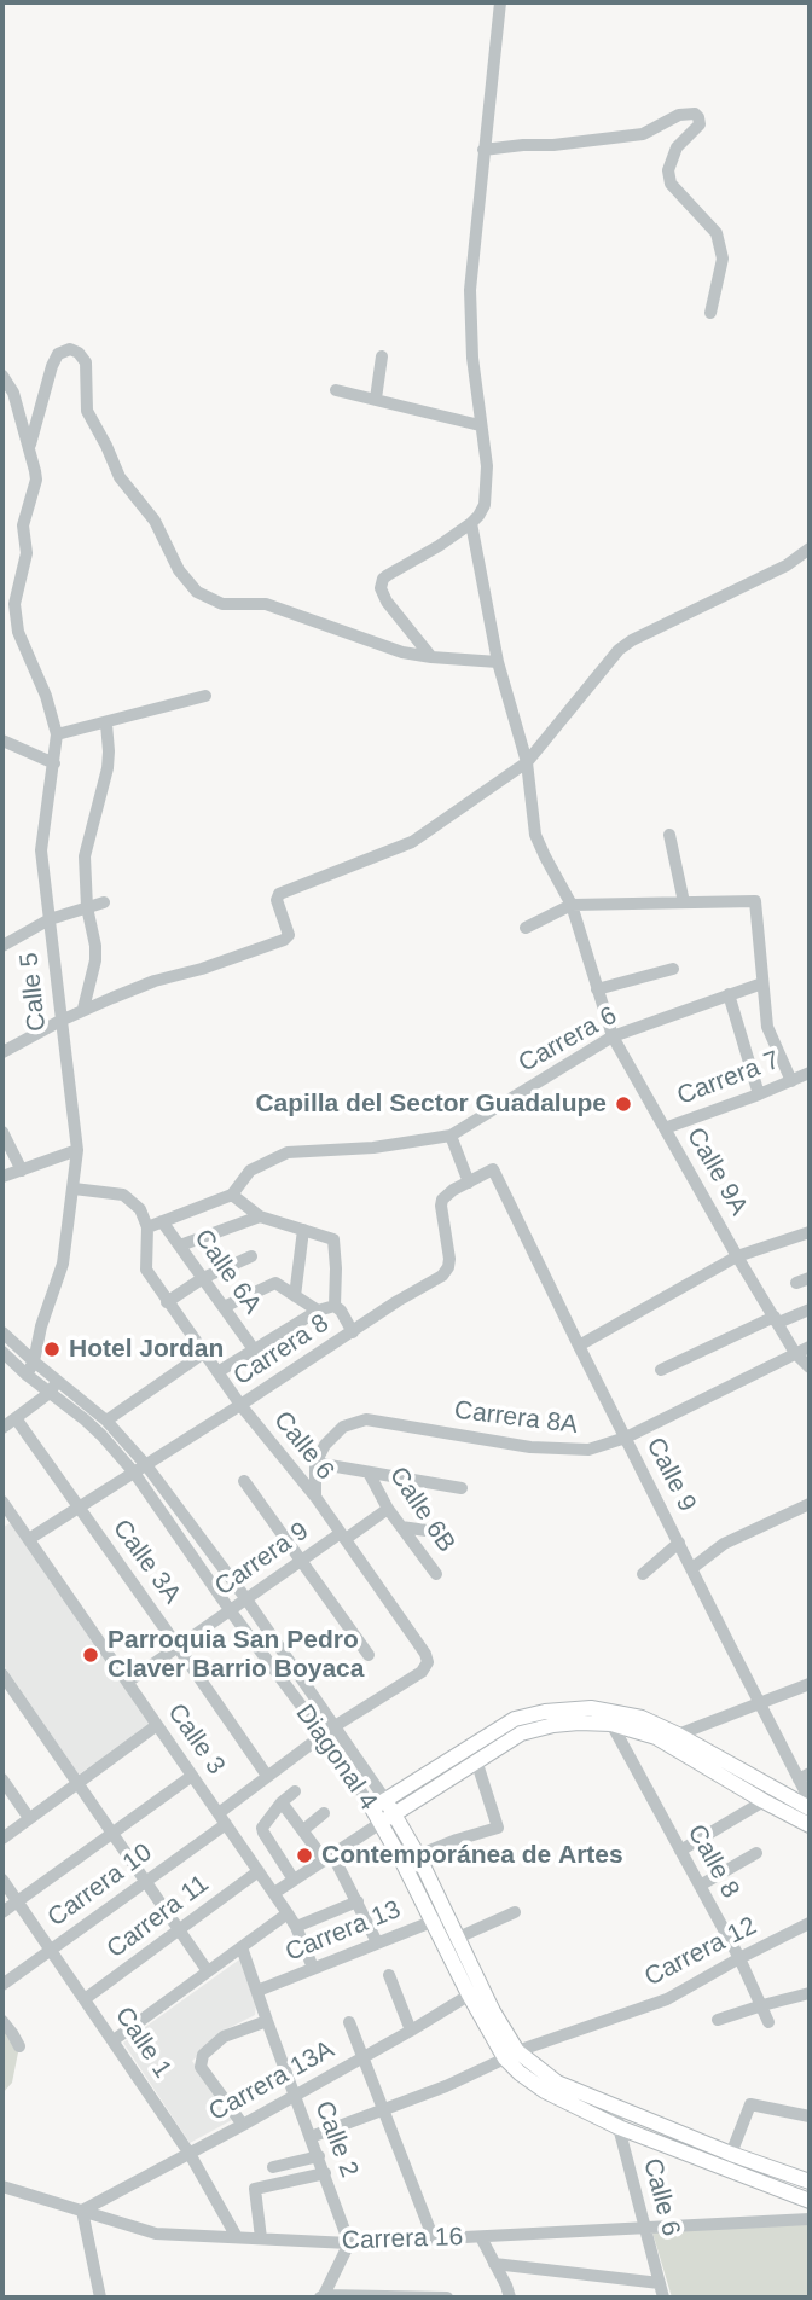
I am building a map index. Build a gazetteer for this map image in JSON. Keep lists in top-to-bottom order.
{
  "streets": {
    "main road": ["Diagonal 4"],
    "street": [
      "Calle 5",
      "Carrera 6",
      "Carrera 7",
      "Calle 9A",
      "Calle 6A",
      "Carrera 8",
      "Carrera 8A",
      "Calle 6",
      "Calle 9",
      "Calle 6B",
      "Carrera 9",
      "Calle 3A",
      "Calle 3",
      "Calle 8",
      "Carrera 10",
      "Carrera 11",
      "Carrera 13",
      "Carrera 12",
      "Calle 1",
      "Carrera 13A",
      "Calle 2",
      "Carrera 16"
    ]
  },
  "crossings": [
    ["Calle 5", "Calle 6"],
    ["Calle 5", "Diagonal 4"],
    ["Carrera 6", "Calle 9A"],
    ["Carrera 7", "Calle 9A"],
    ["Calle 9A", "Carrera 8A"],
    ["Calle 6A", "Calle 6"],
    ["Carrera 8", "Calle 6"],
    ["Carrera 8", "Calle 9"],
    ["Carrera 8", "Calle 3A"],
    ["Carrera 8", "Calle 3"],
    ["Carrera 8", "Diagonal 4"],
    ["Carrera 8A", "Calle 9"],
    ["Calle 6", "Carrera 9"],
    ["Calle 6", "Diagonal 4"],
    ["Calle 6", "Carrera 10"],
    ["Calle 6", "Carrera 16"],
    ["Calle 6B", "Carrera 9"],
    ["Carrera 9", "Calle 3A"],
    ["Carrera 9", "Calle 3"],
    ["Carrera 9", "Diagonal 4"],
    ["Calle 3A", "Carrera 10"],
    ["Calle 3", "Carrera 10"],
    ["Calle 3", "Carrera 11"],
    ["Calle 3", "Carrera 13"],
    ["Diagonal 4", "Carrera 10"],
    ["Diagonal 4", "Carrera 13"],
    ["Diagonal 4", "Carrera 12"],
    ["Diagonal 4", "Carrera 13A"],
    ["Calle 8", "Carrera 12"],
    ["Carrera 10", "Calle 1"],
    ["Carrera 11", "Calle 1"],
    ["Carrera 13", "Calle 2"],
    ["Carrera 12", "Calle 2"],
    ["Calle 1", "Carrera 13A"],
    ["Calle 1", "Carrera 16"],
    ["Carrera 13A", "Calle 2"],
    ["Carrera 13A", "Carrera 16"],
    ["Calle 2", "Carrera 16"]
  ],
  "places": [
    "Capilla del Sector Guadalupe",
    "Hotel Jordan",
    "Parroquia San Pedro Claver Barrio Boyaca",
    "Contemporánea de Artes"
  ]
}
